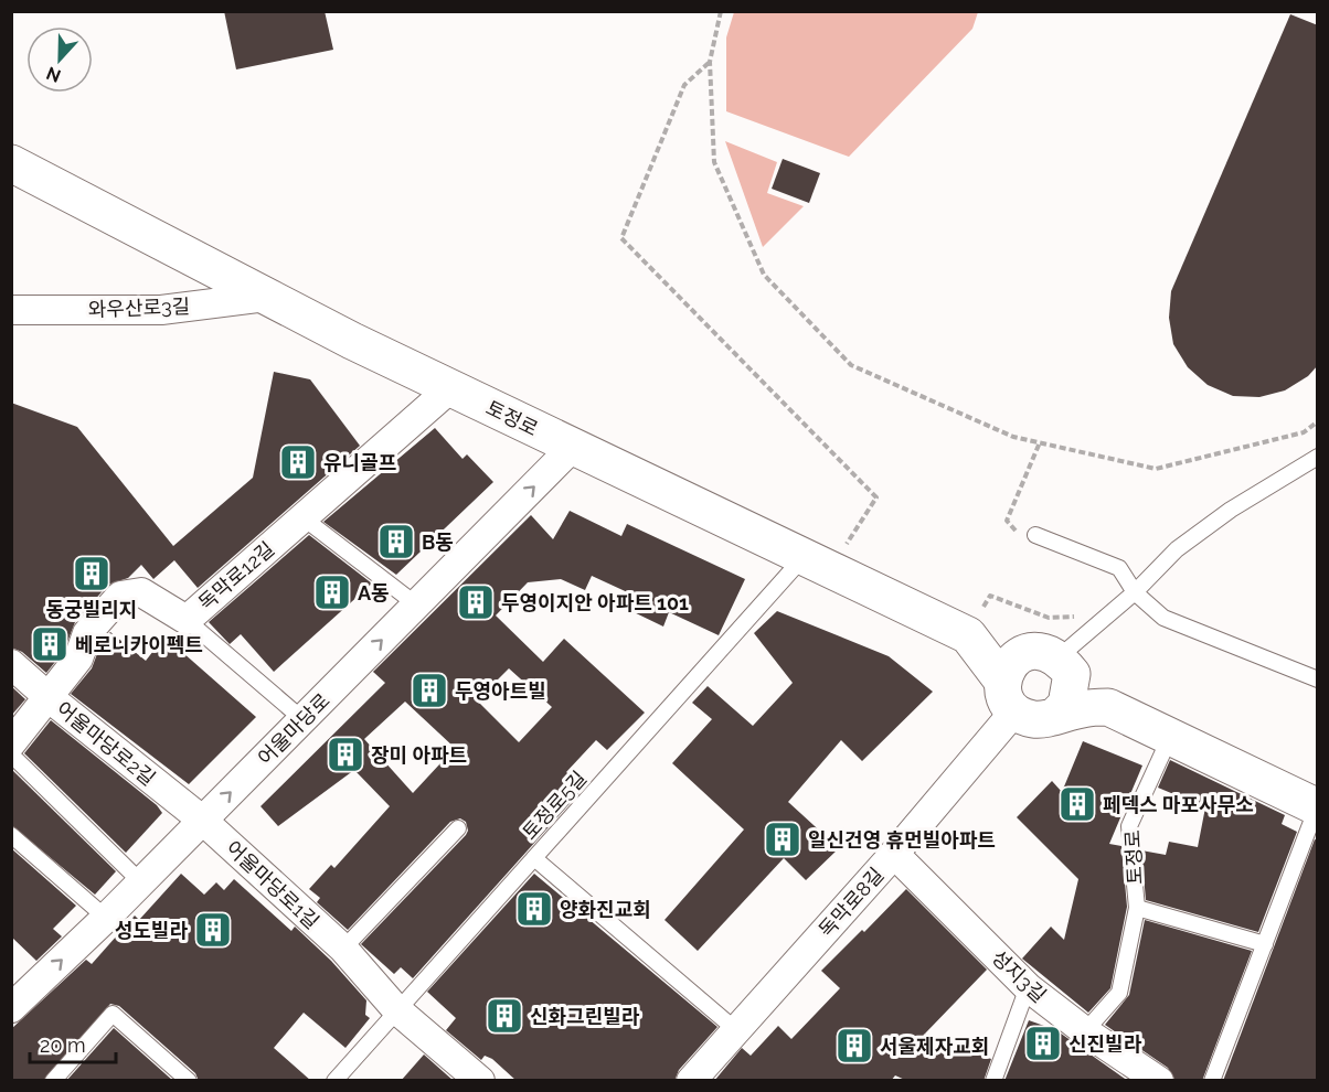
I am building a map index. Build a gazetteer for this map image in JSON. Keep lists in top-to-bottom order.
{
  "streets": {
    "street": [
      "와우산로3길",
      "토정로",
      "독막로12길",
      "어울마당로",
      "어울마당로2길",
      "어울마당로1길",
      "독막로8길",
      "성지3길"
    ],
    "lane": ["토정로5길"]
  },
  "crossings": [
    ["와우산로3길", "토정로"],
    ["토정로", "독막로12길"],
    ["토정로", "어울마당로"],
    ["토정로", "토정로5길"],
    ["토정로", "독막로8길"],
    ["토정로", "성지3길"],
    ["독막로12길", "어울마당로2길"],
    ["어울마당로", "어울마당로2길"],
    ["어울마당로", "어울마당로1길"],
    ["어울마당로2길", "어울마당로1길"],
    ["토정로5길", "어울마당로1길"],
    ["독막로8길", "성지3길"]
  ],
  "one_way": ["어울마당로"],
  "places": {
    "building": [
      "유니골프",
      "B동",
      "동궁빌리지",
      "A동",
      "두영이지안 아파트 101",
      "베로니카이펙트",
      "두영아트빌",
      "장미 아파트",
      "페덱스 마포사무소",
      "일신건영 휴먼빌아파트",
      "양화진교회",
      "성도빌라",
      "신화그린빌라",
      "신진빌라",
      "서울제자교회"
    ]
  },
  "scale_bar": "20 m",
  "north": "bottom"
}
